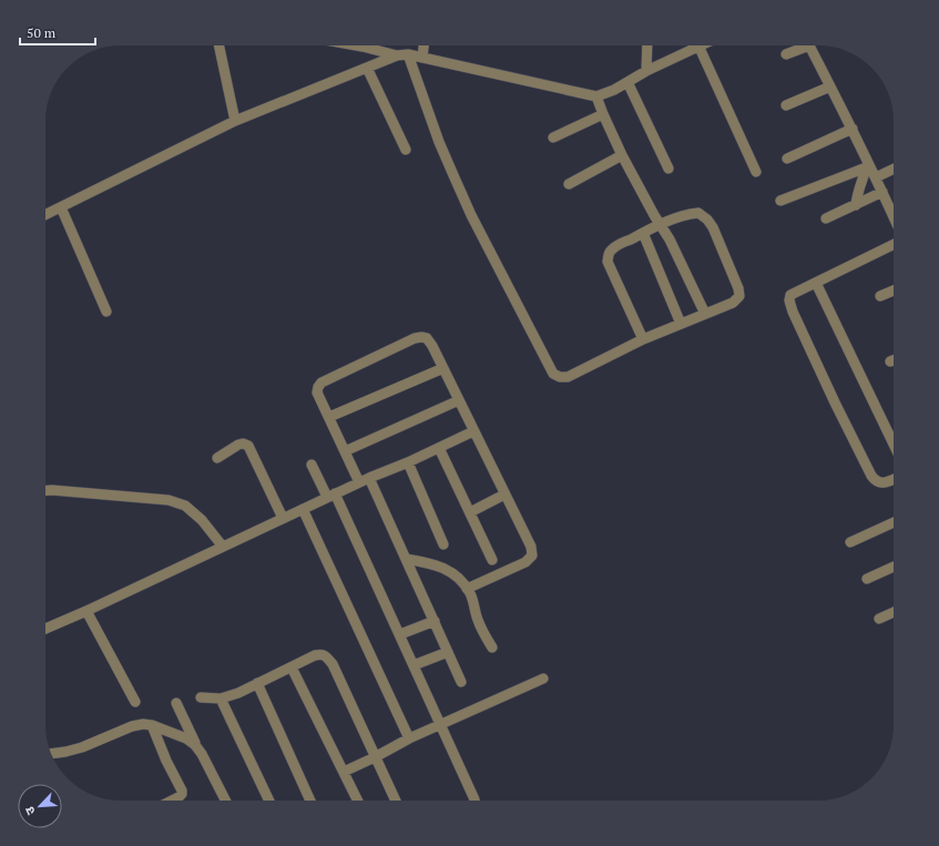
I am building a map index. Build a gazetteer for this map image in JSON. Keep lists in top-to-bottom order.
{
  "scale_bar": "50 m",
  "north": "bottom left"
}
